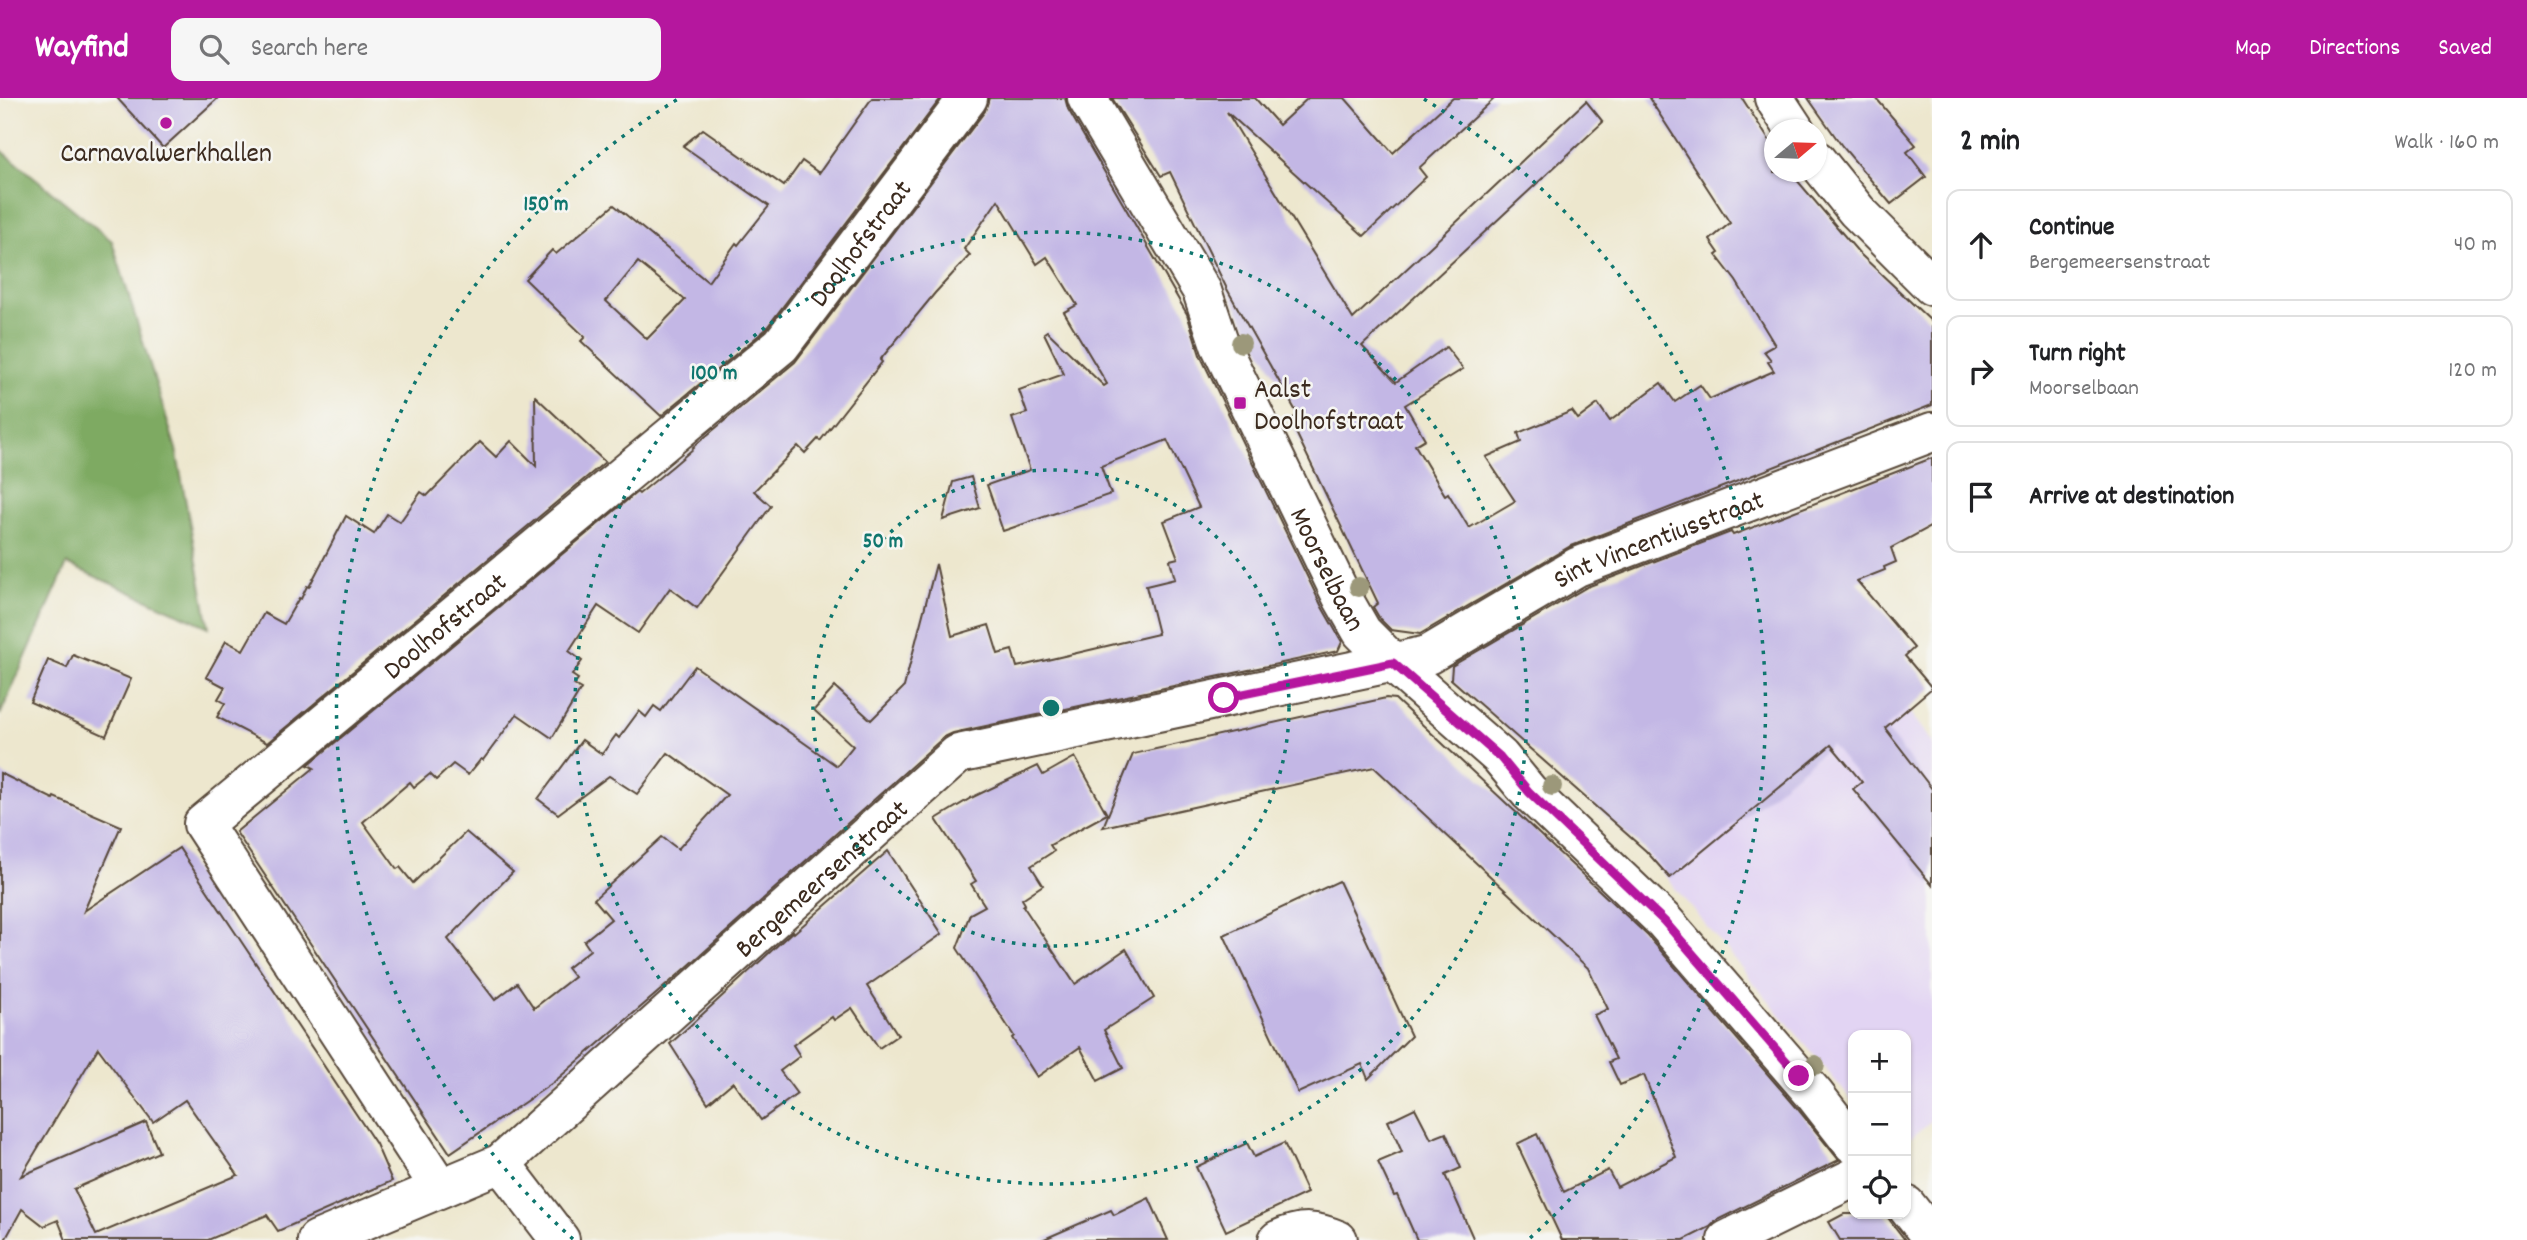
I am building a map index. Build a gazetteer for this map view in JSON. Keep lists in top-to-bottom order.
{
  "streets": {
    "street": [
      "Doolhofstraat",
      "Sint Vincentiusstraat",
      "Moorselbaan",
      "Bergemeersenstraat"
    ]
  },
  "crossings": [
    ["Doolhofstraat", "Bergemeersenstraat"],
    ["Sint Vincentiusstraat", "Moorselbaan"],
    ["Sint Vincentiusstraat", "Bergemeersenstraat"],
    ["Moorselbaan", "Bergemeersenstraat"]
  ],
  "places": {
    "other": ["Carnavalwerkhallen"],
    "transit": ["Aalst Doolhofstraat"]
  },
  "north": "right",
  "page": {
    "header": "Wayfind",
    "search": "Search here",
    "nav": ["Map", "Directions", "Saved"],
    "heading": ["2 min", "Walk · 160 m"],
    "list": [
      ["Continue", "Bergemeersenstraat", "40 m"],
      ["Turn right", "Moorselbaan", "120 m"],
      "Arrive at destination"
    ],
    "map_buttons": ["+", "−"]
  },
  "rings": ["150 m", "100 m", "50 m"]
}
